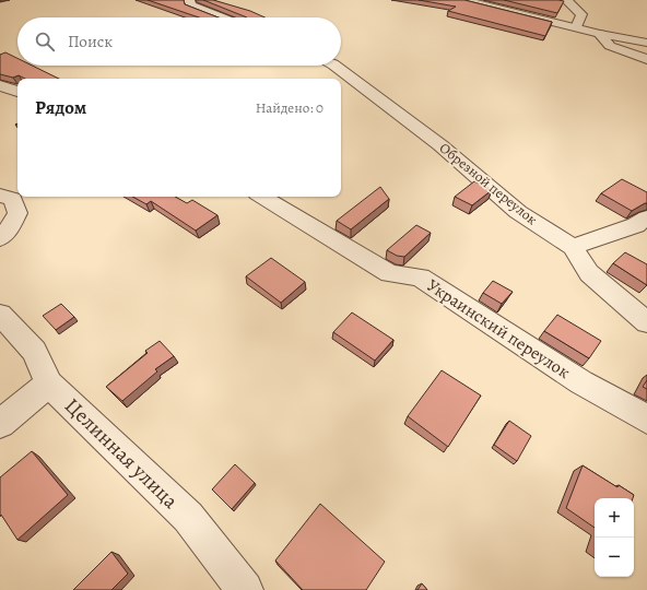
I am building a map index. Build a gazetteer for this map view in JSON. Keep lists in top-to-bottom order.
{
  "streets": {
    "street": ["Обрезной переулок", "Украинский переулок", "Целинная улица"]
  },
  "page": {
    "search": "Поиск",
    "heading": ["Рядом", "Найдено: 0"],
    "map_buttons": ["+", "−"]
  }
}
